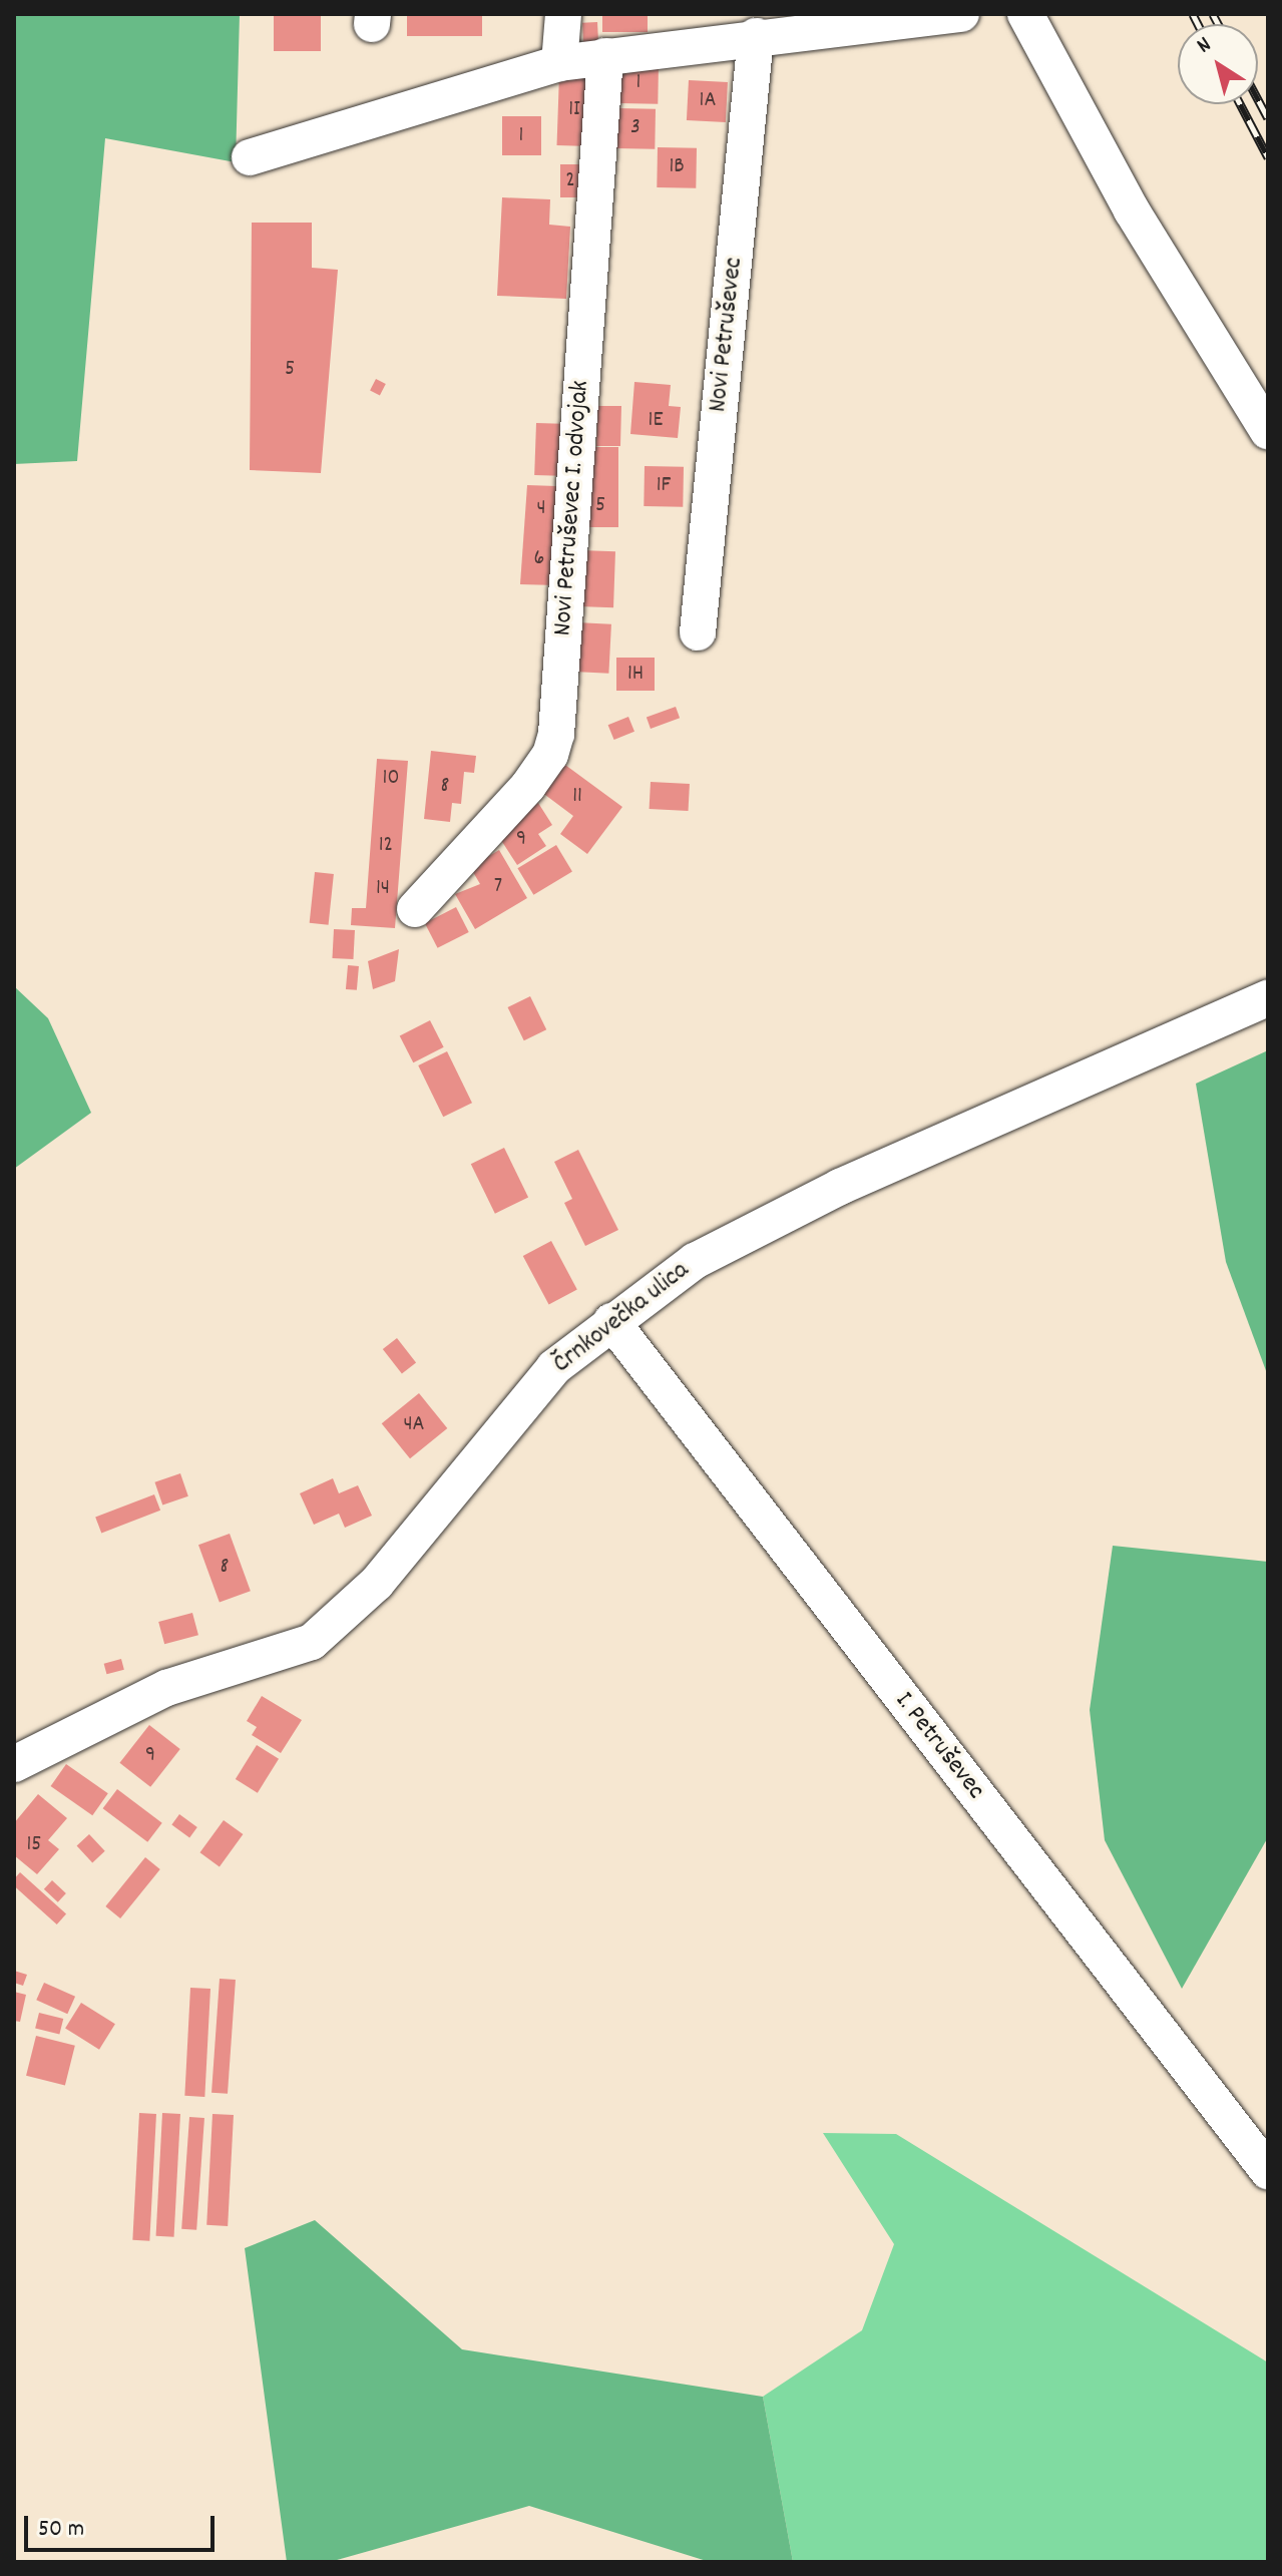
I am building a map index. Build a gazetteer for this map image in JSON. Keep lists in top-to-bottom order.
{
  "streets": {
    "street": [
      "Novi Petruševec",
      "Novi Petruševec I. odvojak",
      "Črnkovečka ulica",
      "I. Petruševec"
    ]
  },
  "crossings": [
    ["Črnkovečka ulica", "I. Petruševec"]
  ],
  "house_numbers": [
    "1",
    "1A",
    "1I",
    "3",
    "1",
    "1B",
    "2",
    "5",
    "1E",
    "1F",
    "5",
    "4",
    "6",
    "1H",
    "10",
    "8",
    "11",
    "9",
    "12",
    "7",
    "14",
    "4A",
    "8",
    "9",
    "15"
  ],
  "scale_bar": "50 m",
  "north": "top left"
}
